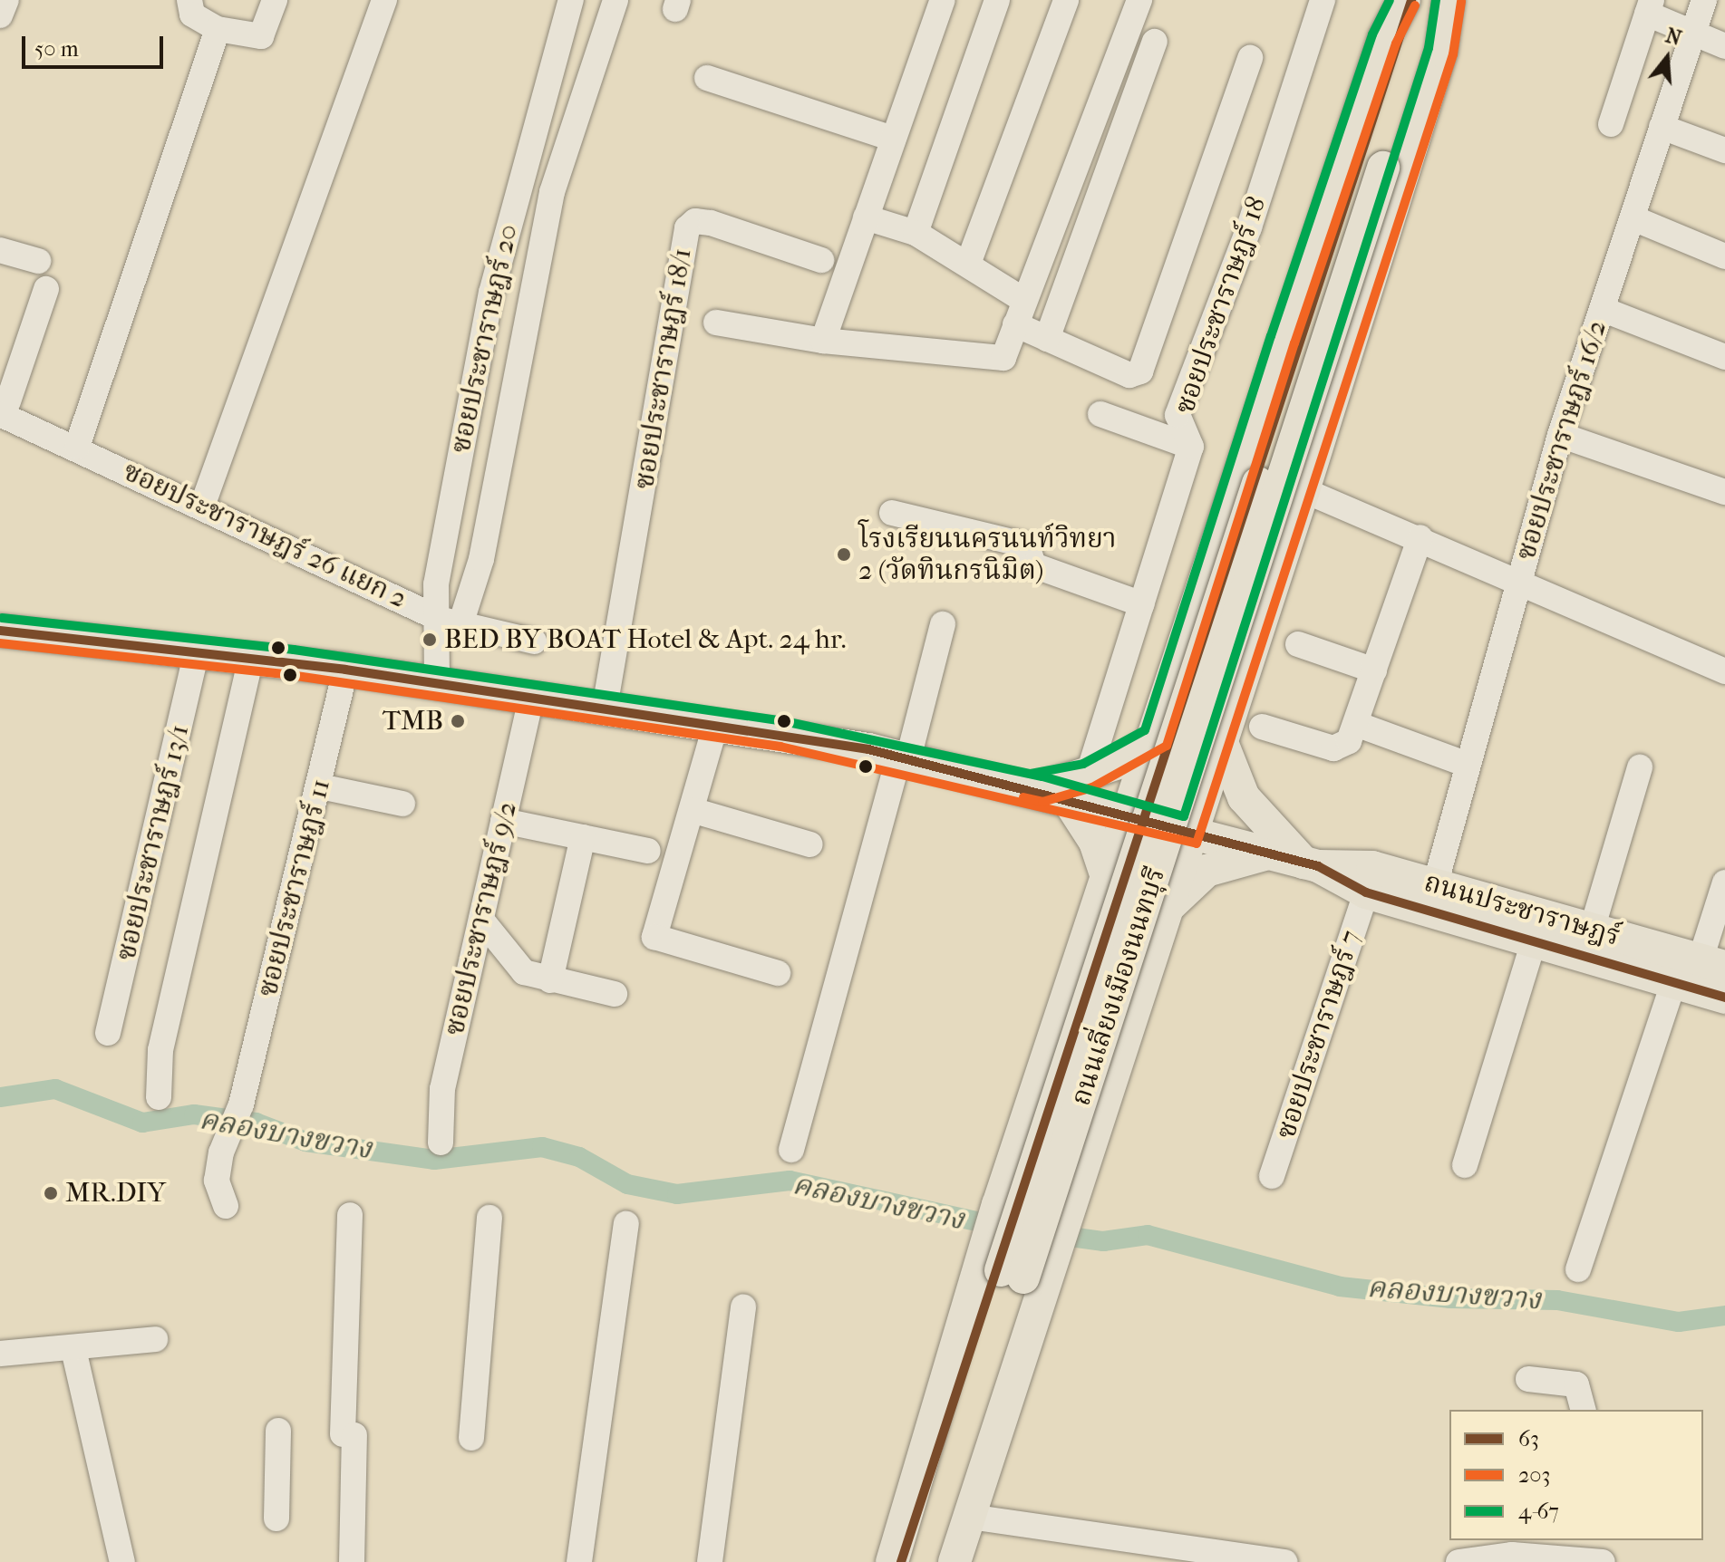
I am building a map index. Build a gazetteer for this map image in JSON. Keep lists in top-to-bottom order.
{
  "streets": {
    "main road": ["ถนนประชาราษฎร์", "ถนนเลี่ยงเมืองนนทบุรี"],
    "street": [
      "ซอยประชาราษฎร์ 18",
      "ซอยประชาราษฎร์ 20",
      "ซอยประชาราษฎร์ 18/1",
      "ซอยประชาราษฎร์ 16/2",
      "ซอยประชาราษฎร์ 26 แยก 2",
      "ซอยประชาราษฎร์ 13/1",
      "ซอยประชาราษฎร์ 11",
      "ซอยประชาราษฎร์ 9/2",
      "ซอยประชาราษฎร์ 7"
    ]
  },
  "crossings": [
    ["ซอยประชาราษฎร์ 18", "ถนนประชาราษฎร์"],
    ["ซอยประชาราษฎร์ 20", "ซอยประชาราษฎร์ 26 แยก 2"],
    ["ซอยประชาราษฎร์ 20", "ถนนประชาราษฎร์"],
    ["ซอยประชาราษฎร์ 18/1", "ถนนประชาราษฎร์"],
    ["ซอยประชาราษฎร์ 16/2", "ถนนประชาราษฎร์"],
    ["ซอยประชาราษฎร์ 13/1", "ถนนประชาราษฎร์"],
    ["ซอยประชาราษฎร์ 11", "ถนนประชาราษฎร์"],
    ["ถนนประชาราษฎร์", "ซอยประชาราษฎร์ 9/2"],
    ["ถนนประชาราษฎร์", "ถนนเลี่ยงเมืองนนทบุรี"],
    ["ถนนประชาราษฎร์", "ซอยประชาราษฎร์ 7"]
  ],
  "water": ["คลองบางขวาง"],
  "places": [
    "โรงเรียนนครนนท์วิทยา 2 (วัดทินกรนิมิต)",
    "BED BY BOAT Hotel & Apt. 24 hr.",
    "TMB",
    "MR.DIY"
  ],
  "lines": ["transit line 63", "transit line 4-67", "transit line 203"],
  "legend": ["63", "203", "4-67"],
  "scale_bar": "50 m",
  "north": "top"
}
